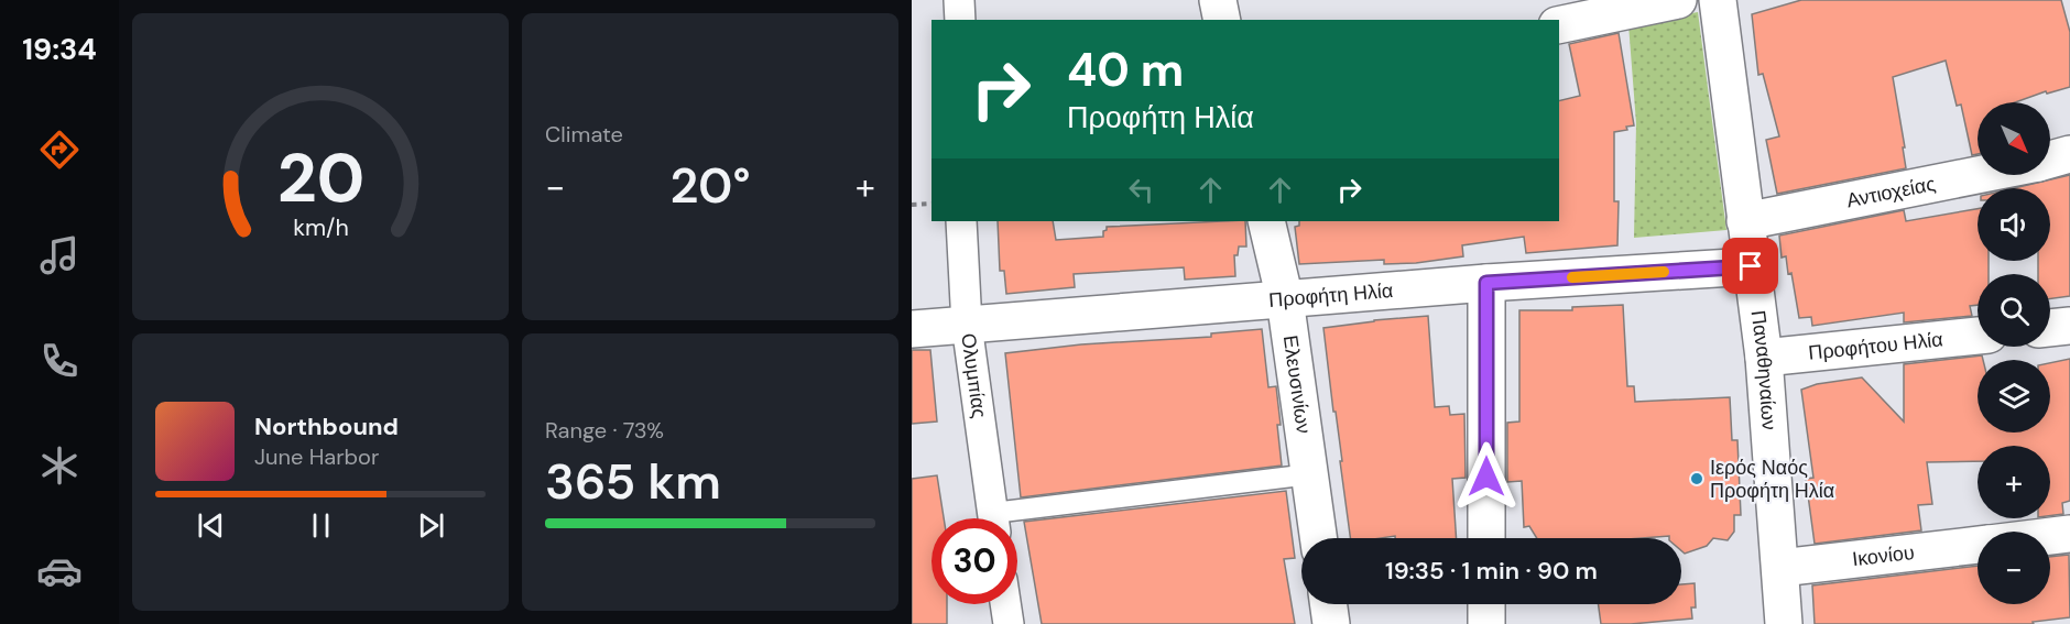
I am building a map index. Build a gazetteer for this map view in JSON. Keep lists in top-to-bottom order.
{
  "streets": {
    "street": [
      "Αντιοχείας",
      "Προφήτη Ηλία",
      "Προφήτου Ηλία",
      "Παναθηναίων",
      "Ολυμπίας",
      "Ελευσινίων",
      "Ικονίου"
    ]
  },
  "crossings": [
    ["Αντιοχείας", "Παναθηναίων"],
    ["Προφήτη Ηλία", "Παναθηναίων"],
    ["Προφήτη Ηλία", "Ολυμπίας"],
    ["Προφήτη Ηλία", "Ελευσινίων"],
    ["Προφήτου Ηλία", "Παναθηναίων"],
    ["Παναθηναίων", "Ικονίου"]
  ],
  "places": ["Ιερός Ναός Προφήτη Ηλία"],
  "north": "bottom right",
  "page": {
    "tabs": "19:34",
    "tile": [
      "Climate",
      ["Range · 73%", "365 km"]
    ],
    "turn": ["40 m", "Προφήτη Ηλία"],
    "map_buttons": ["+", "−"],
    "heat": ["−", "20°", "+"],
    "song": ["Northbound", "June Harbor"],
    "limit": "30",
    "trip": "19:35 · 1 min · 90 m",
    "gauge": ["20", "km/h"]
  }
}
